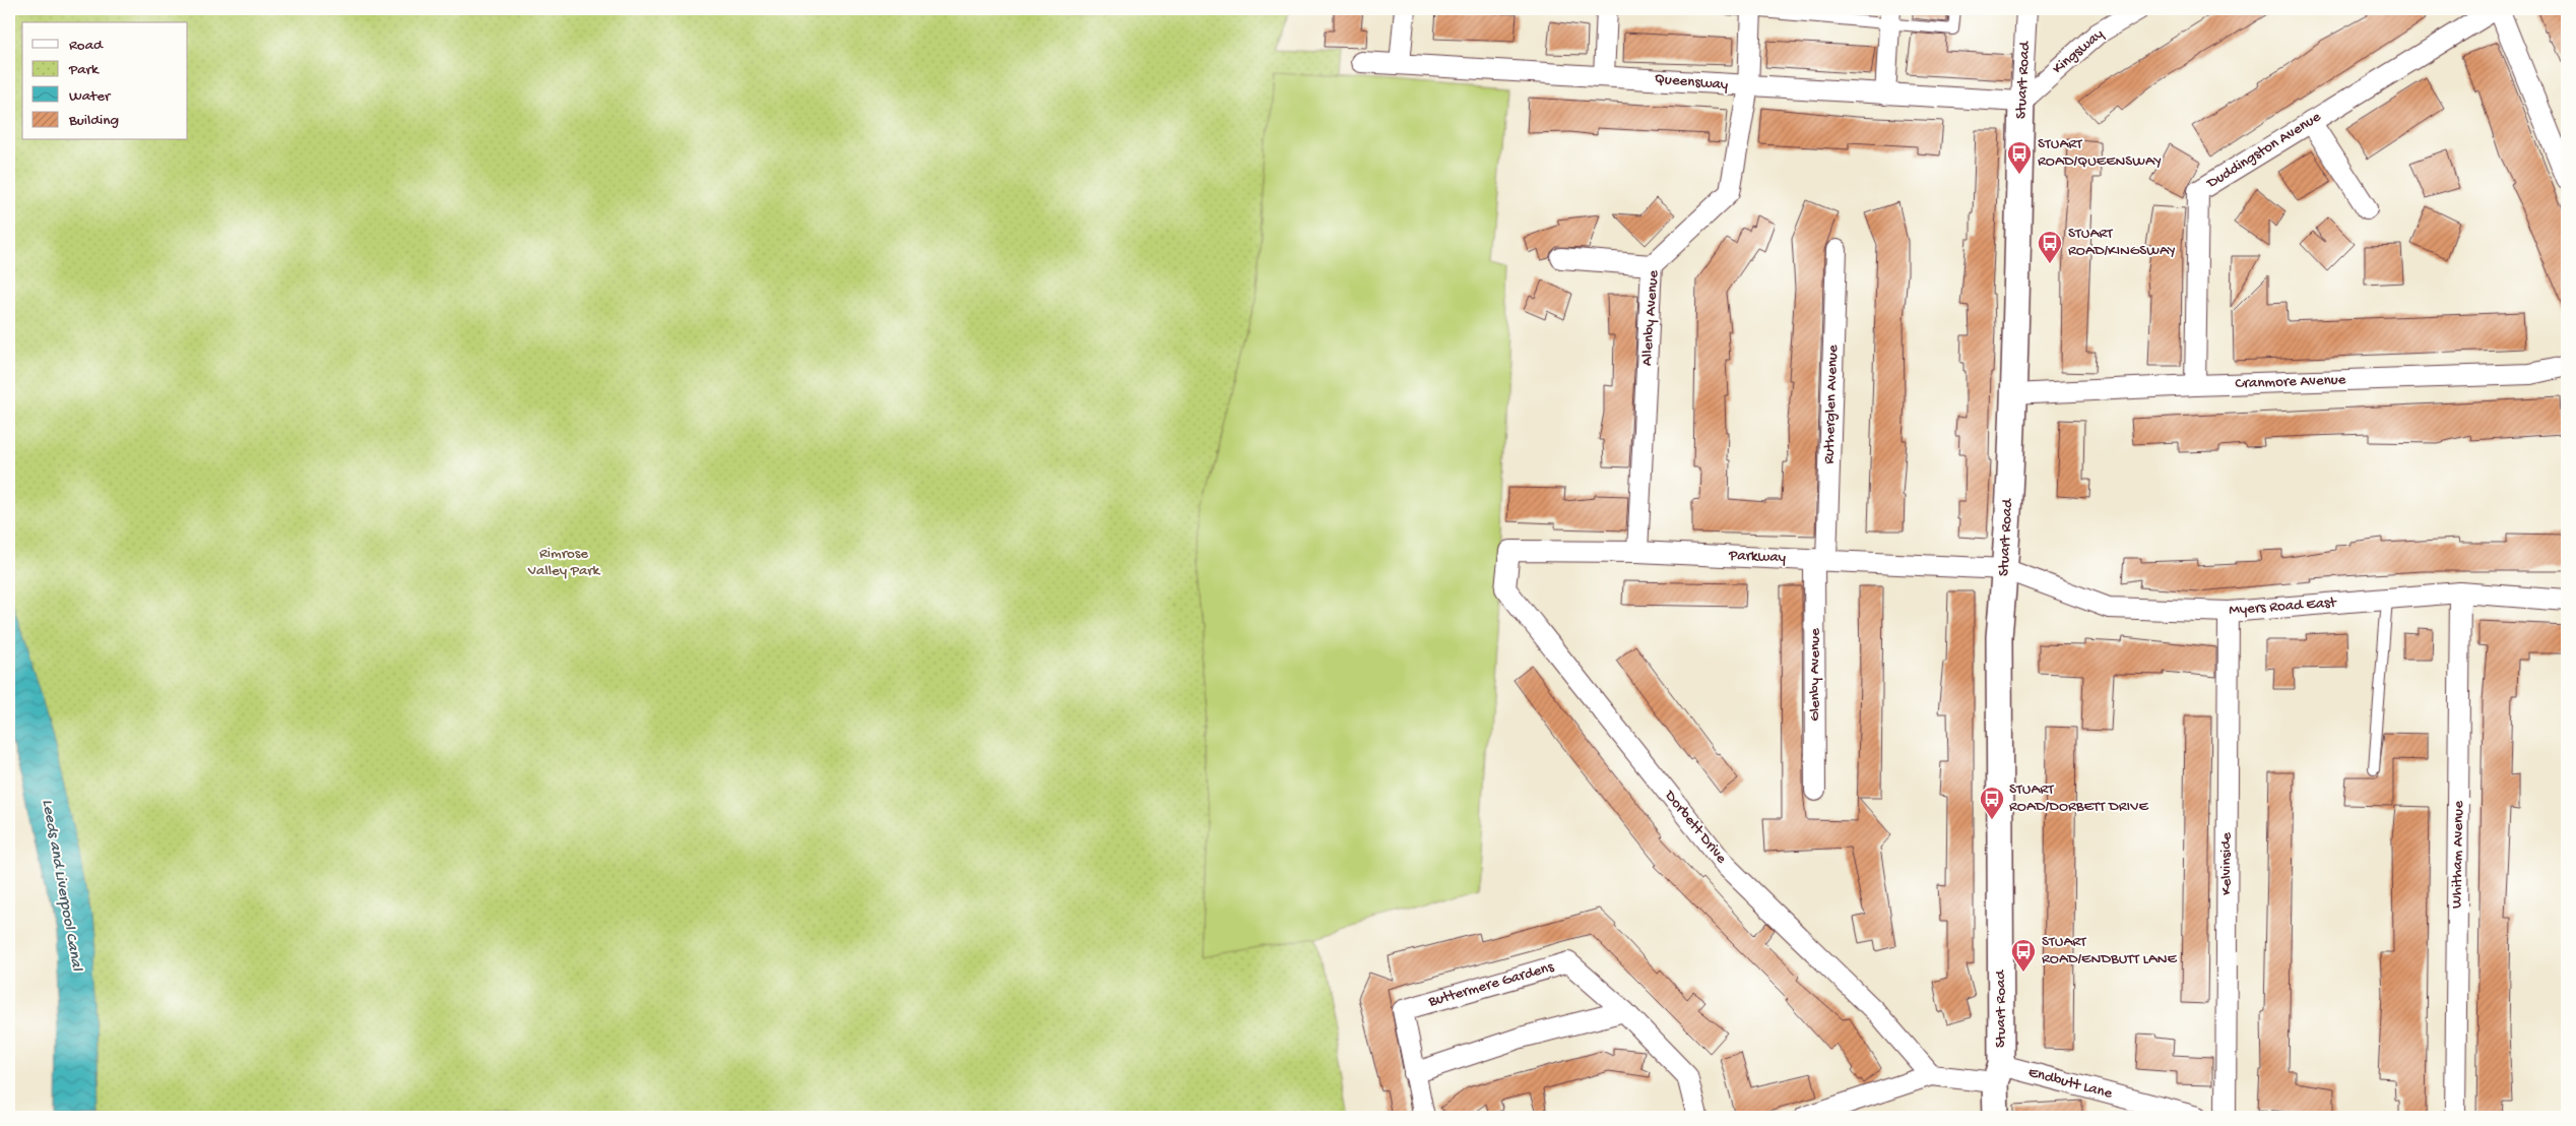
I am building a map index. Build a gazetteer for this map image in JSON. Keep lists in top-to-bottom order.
{
  "streets": {
    "street": [
      "Kingsway",
      "Stuart Road",
      "Queensway",
      "Duddingston Avenue",
      "Allenby Avenue",
      "Cranmore Avenue",
      "Rutherglen Avenue",
      "Parkway",
      "Myers Road East",
      "Glenby Avenue",
      "Dorbett Drive",
      "Whitham Avenue",
      "Kelvinside",
      "Buttermere Gardens",
      "Endbutt Lane"
    ]
  },
  "crossings": [
    ["Kingsway", "Stuart Road"],
    ["Kingsway", "Queensway"],
    ["Stuart Road", "Queensway"],
    ["Stuart Road", "Cranmore Avenue"],
    ["Stuart Road", "Parkway"],
    ["Stuart Road", "Myers Road East"],
    ["Stuart Road", "Endbutt Lane"],
    ["Queensway", "Allenby Avenue"],
    ["Duddingston Avenue", "Cranmore Avenue"],
    ["Allenby Avenue", "Parkway"],
    ["Rutherglen Avenue", "Parkway"],
    ["Rutherglen Avenue", "Glenby Avenue"],
    ["Parkway", "Myers Road East"],
    ["Parkway", "Glenby Avenue"],
    ["Parkway", "Dorbett Drive"],
    ["Myers Road East", "Whitham Avenue"],
    ["Myers Road East", "Kelvinside"],
    ["Dorbett Drive", "Endbutt Lane"]
  ],
  "water": ["Leeds and Liverpool Canal"],
  "parks": ["Rimrose Valley Park"],
  "places": {
    "bus stop": [
      "STUART ROAD/QUEENSWAY",
      "STUART ROAD/KINGSWAY",
      "STUART ROAD/DORBETT DRIVE",
      "STUART ROAD/ENDBUTT LANE"
    ]
  },
  "legend": [
    "Road",
    "Park",
    "Water",
    "Building"
  ]
}
